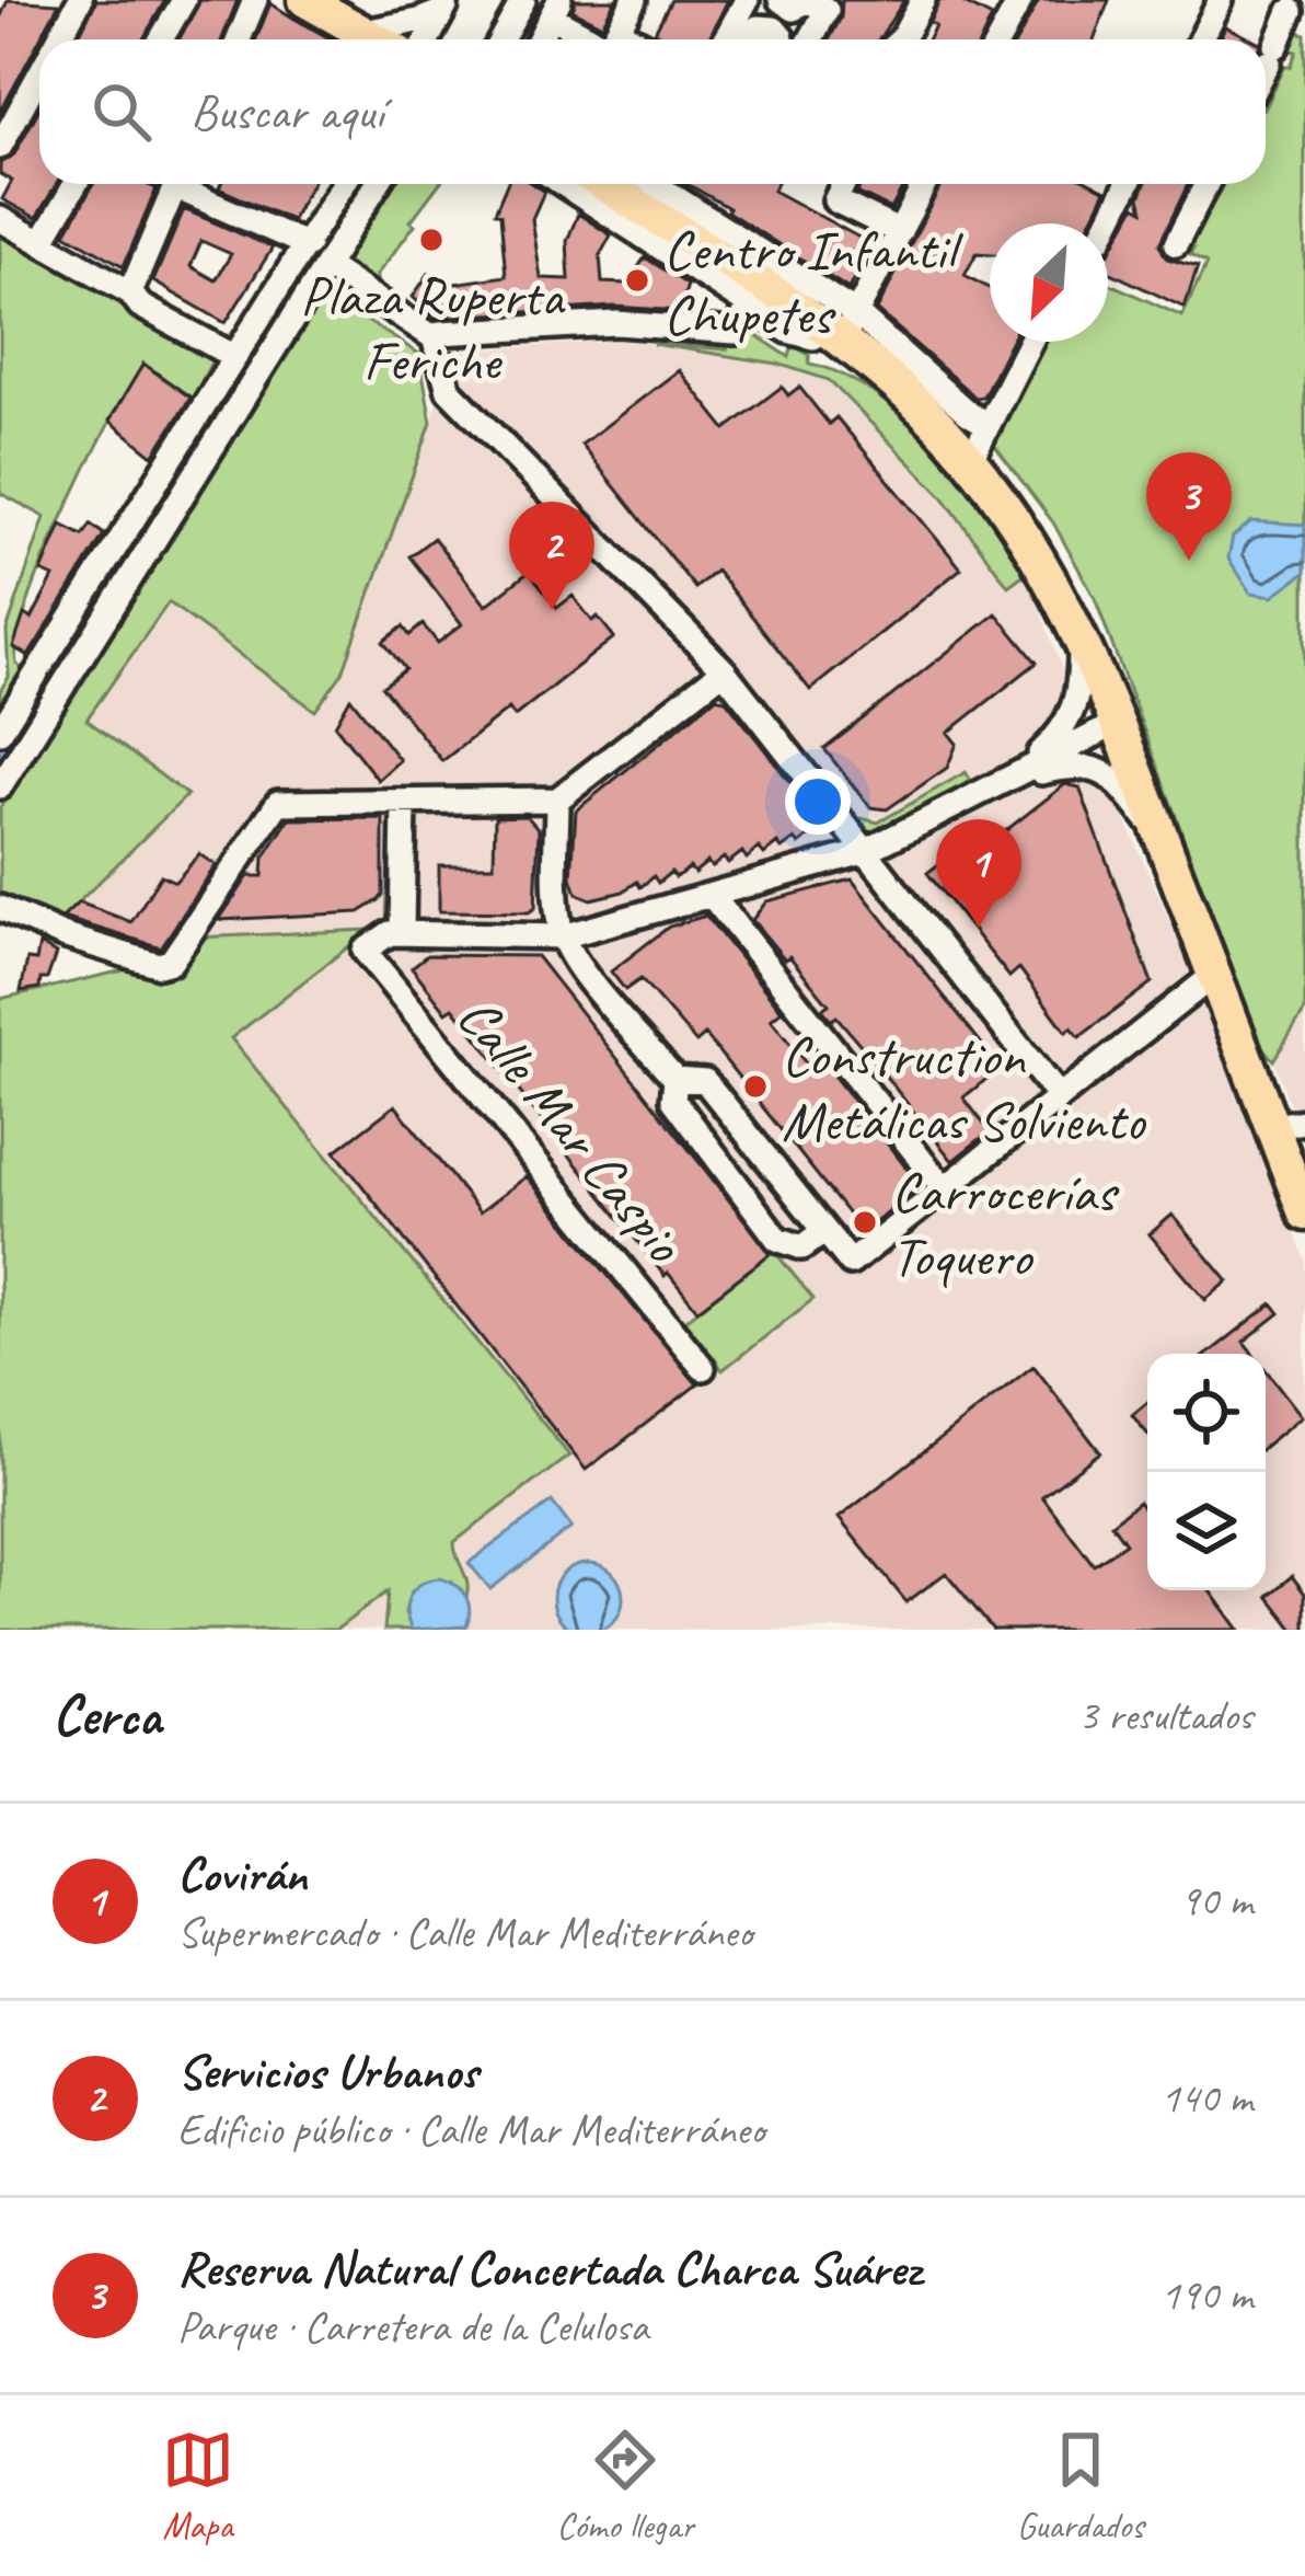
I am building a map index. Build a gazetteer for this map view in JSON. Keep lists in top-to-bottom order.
{
  "streets": {
    "street": ["Calle Mar Caspio"]
  },
  "places": [
    "Plaza Ruperta Feriche",
    "Centro Infantil Chupetes",
    "Construction Metálicas Solviento",
    "Carrocerías Toquero"
  ],
  "north": "bottom left",
  "page": {
    "search": "Buscar aquí",
    "pins": ["3", "2", "1"],
    "heading": ["Cerca", "3 resultados"],
    "list": [
      {
        "mark": "1",
        "name": "Covirán",
        "note": "Supermercado · Calle Mar Mediterráneo",
        "value": "90 m"
      },
      {
        "mark": "2",
        "name": "Servicios Urbanos",
        "note": "Edificio público · Calle Mar Mediterráneo",
        "value": "140 m"
      },
      {
        "mark": "3",
        "name": "Reserva Natural Concertada Charca Suárez",
        "note": "Parque · Carretera de la Celulosa",
        "value": "190 m"
      }
    ],
    "nav": ["Mapa", "Cómo llegar", "Guardados"]
  }
}
